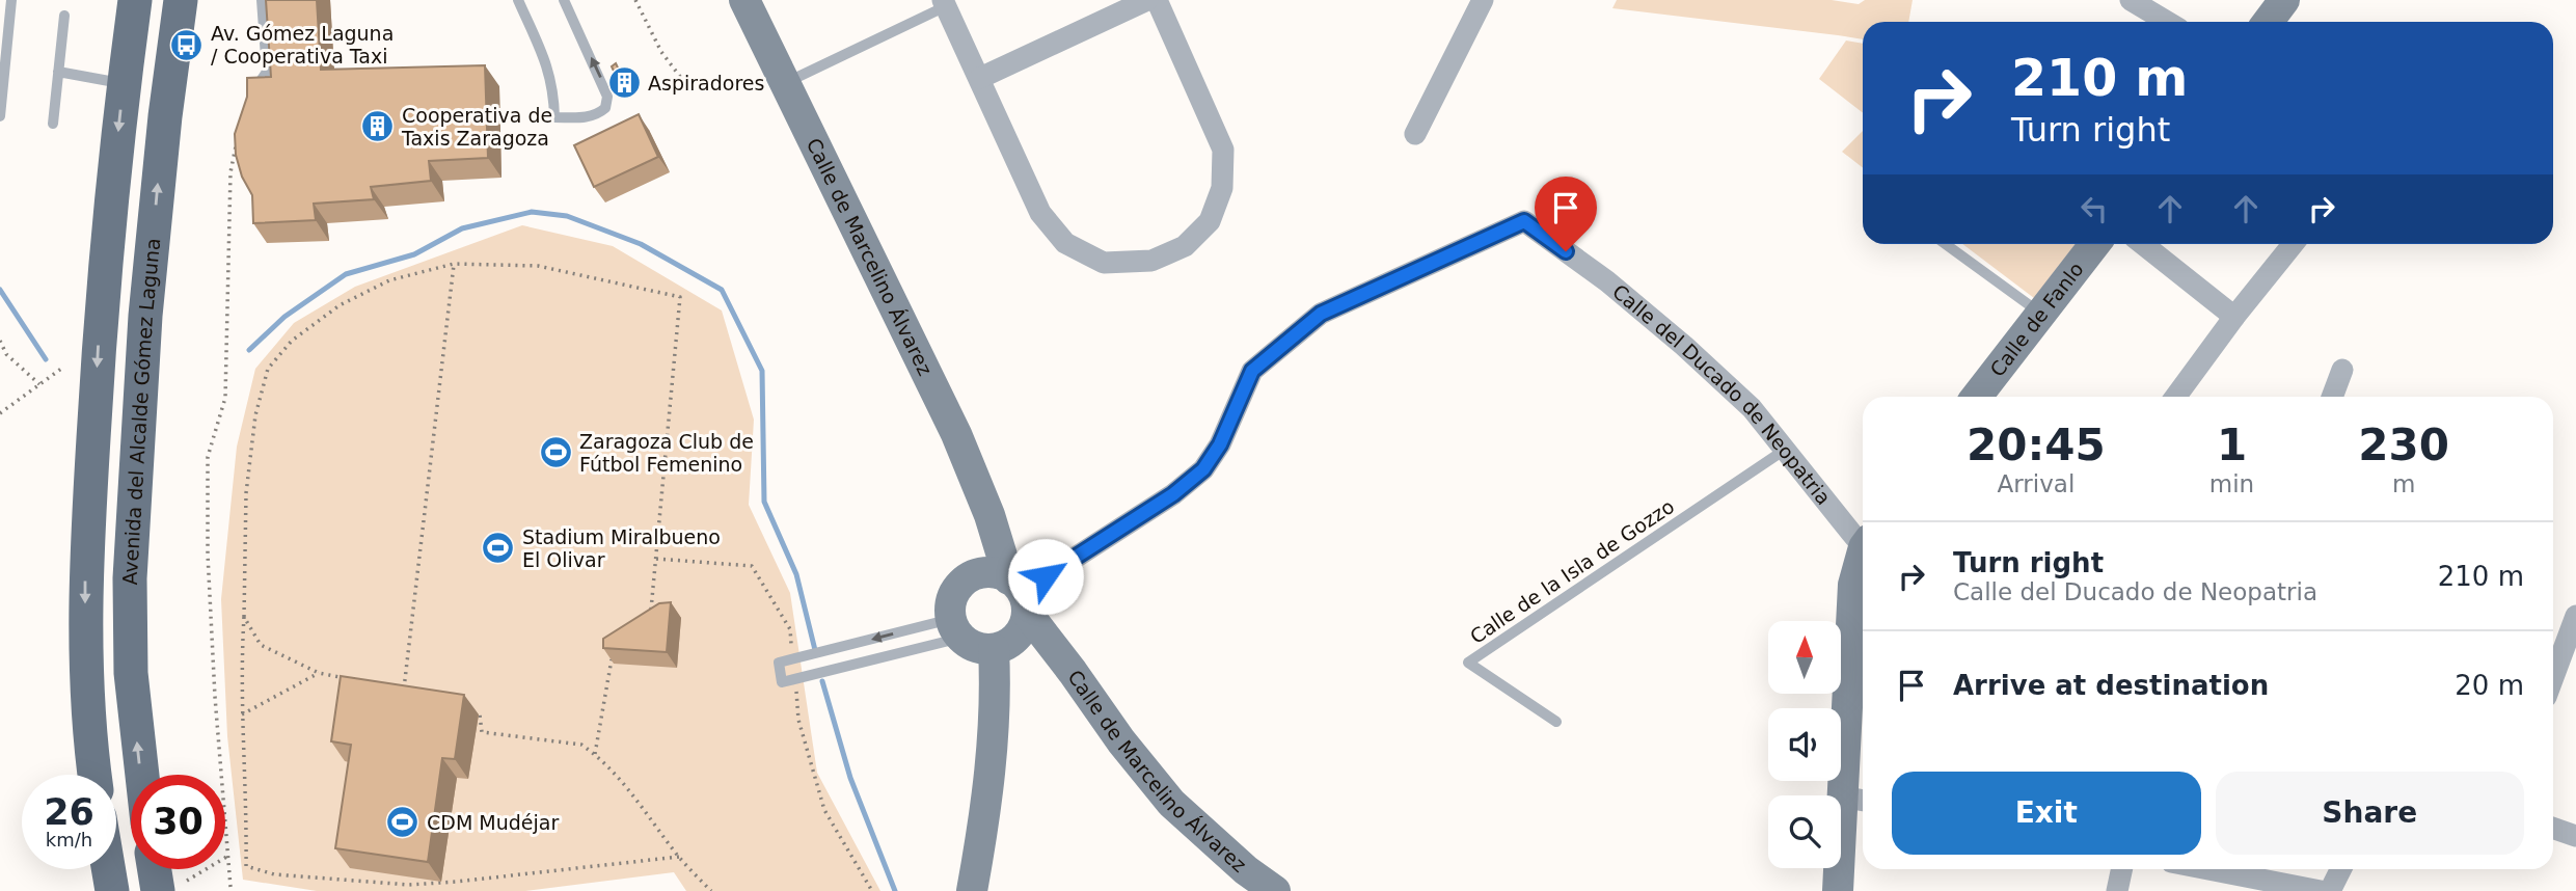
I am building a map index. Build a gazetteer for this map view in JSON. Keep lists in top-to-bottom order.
{
  "streets": {
    "main road": ["Avenida del Alcalde Gómez Laguna"],
    "street": ["Calle de Marcelino Álvarez", "Calle de Fanlo", "Calle del Ducado de Neopatria"],
    "lane": ["Calle de la Isla de Gozzo"]
  },
  "crossings": [
    ["Calle de Marcelino Álvarez", "Calle del Ducado de Neopatria"],
    ["Calle del Ducado de Neopatria", "Calle de la Isla de Gozzo"]
  ],
  "places": {
    "bus stop": ["Av. Gómez Laguna / Cooperativa Taxi"],
    "building": ["Aspiradores", "Cooperativa de Taxis Zaragoza"],
    "sports": ["Zaragoza Club de Fútbol Femenino", "Stadium Miralbueno El Olivar", "CDM Mudéjar"]
  },
  "north": "top",
  "page": {
    "turn": ["210 m", "Turn right"],
    "eta": [
      "20:45",
      "Arrival",
      "1",
      "min",
      "230",
      "m"
    ],
    "list": [
      {
        "name": "Turn right",
        "note": "Calle del Ducado de Neopatria",
        "value": "210 m"
      },
      {
        "name": "Arrive at destination",
        "value": "20 m"
      }
    ],
    "buttons": ["Exit", "Share"],
    "speed": "26 km/h",
    "limit": "30"
  }
}
